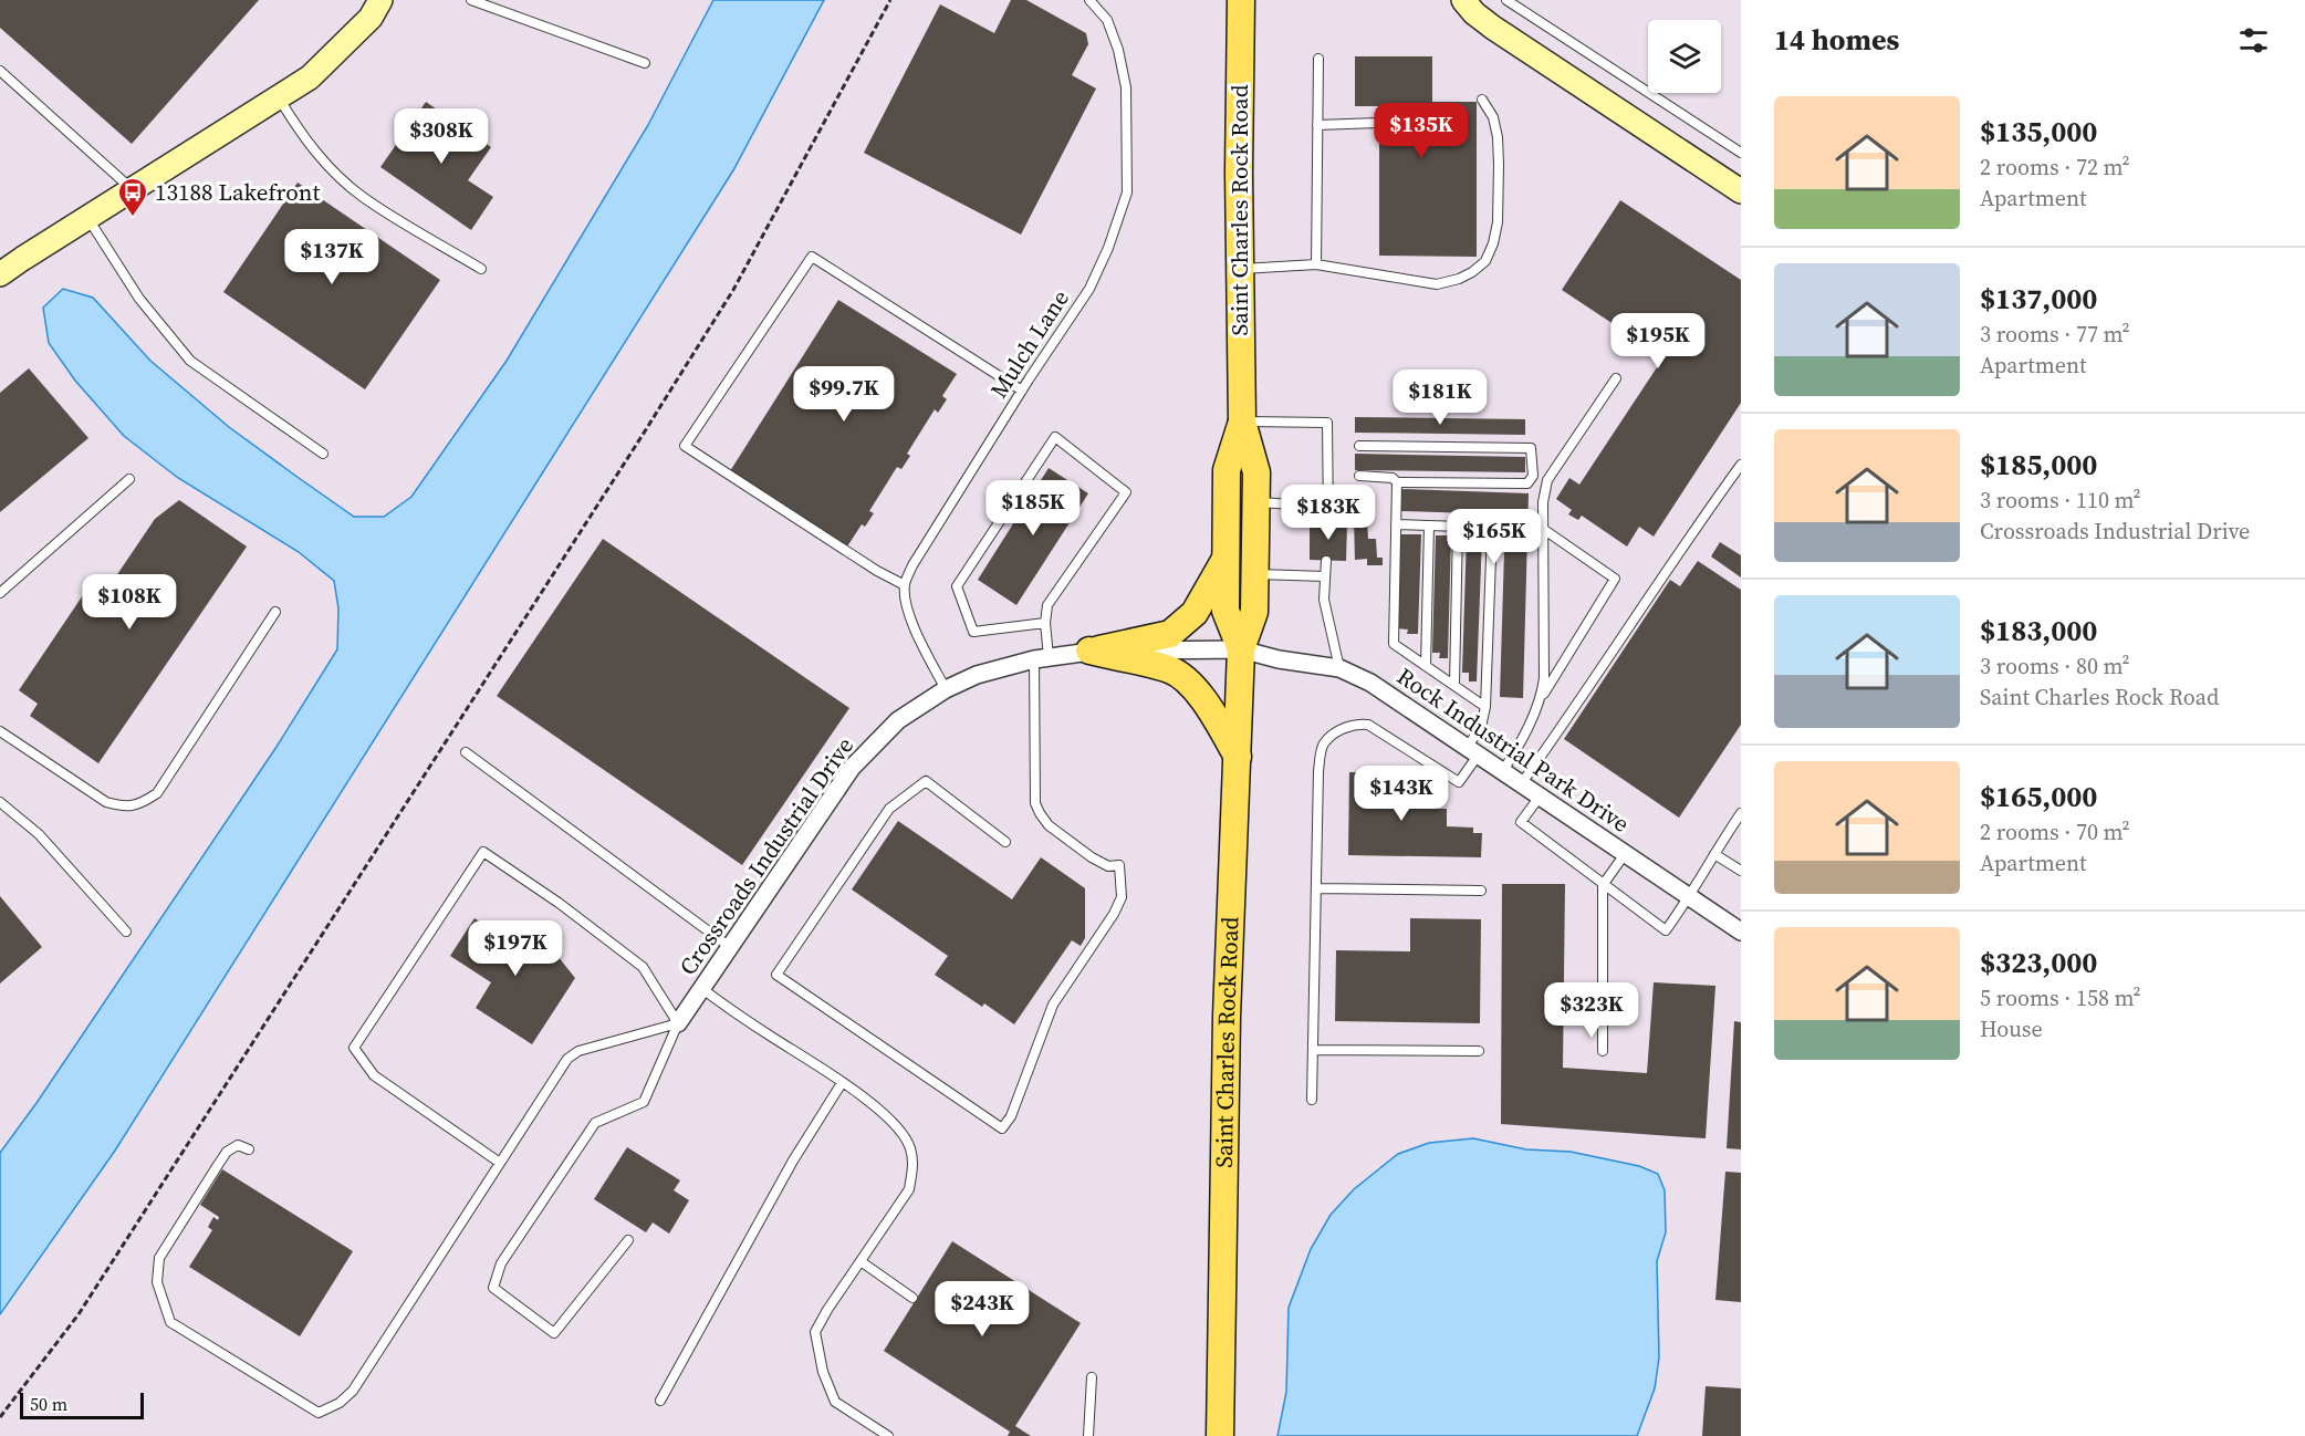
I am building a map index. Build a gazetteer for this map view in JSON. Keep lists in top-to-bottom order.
{
  "streets": {
    "main road": ["Saint Charles Rock Road"],
    "street": ["Rock Industrial Park Drive", "Crossroads Industrial Drive"],
    "lane": ["Mulch Lane"]
  },
  "crossings": [
    ["Saint Charles Rock Road", "Rock Industrial Park Drive"],
    ["Saint Charles Rock Road", "Crossroads Industrial Drive"],
    ["Rock Industrial Park Drive", "Crossroads Industrial Drive"]
  ],
  "places": {
    "bus stop": ["13188 Lakefront"]
  },
  "scale_bar": "50 m",
  "page": {
    "heading": "14 homes",
    "list": [
      {
        "name": "$135,000",
        "note": "2 rooms · 72 m² · Apartment"
      },
      {
        "name": "$137,000",
        "note": "3 rooms · 77 m² · Apartment"
      },
      {
        "name": "$185,000",
        "note": "3 rooms · 110 m² · Crossroads Industrial Drive"
      },
      {
        "name": "$183,000",
        "note": "3 rooms · 80 m² · Saint Charles Rock Road"
      },
      {
        "name": "$165,000",
        "note": "2 rooms · 70 m² · Apartment"
      },
      {
        "name": "$323,000",
        "note": "5 rooms · 158 m² · House"
      }
    ],
    "price": [
      "$135K",
      "$308K",
      "$137K",
      "$195K",
      "$99.7K",
      "$181K",
      "$185K",
      "$183K",
      "$165K",
      "$108K",
      "$143K",
      "$197K",
      "$323K",
      "$243K"
    ],
    "scale": "50 m"
  }
}
